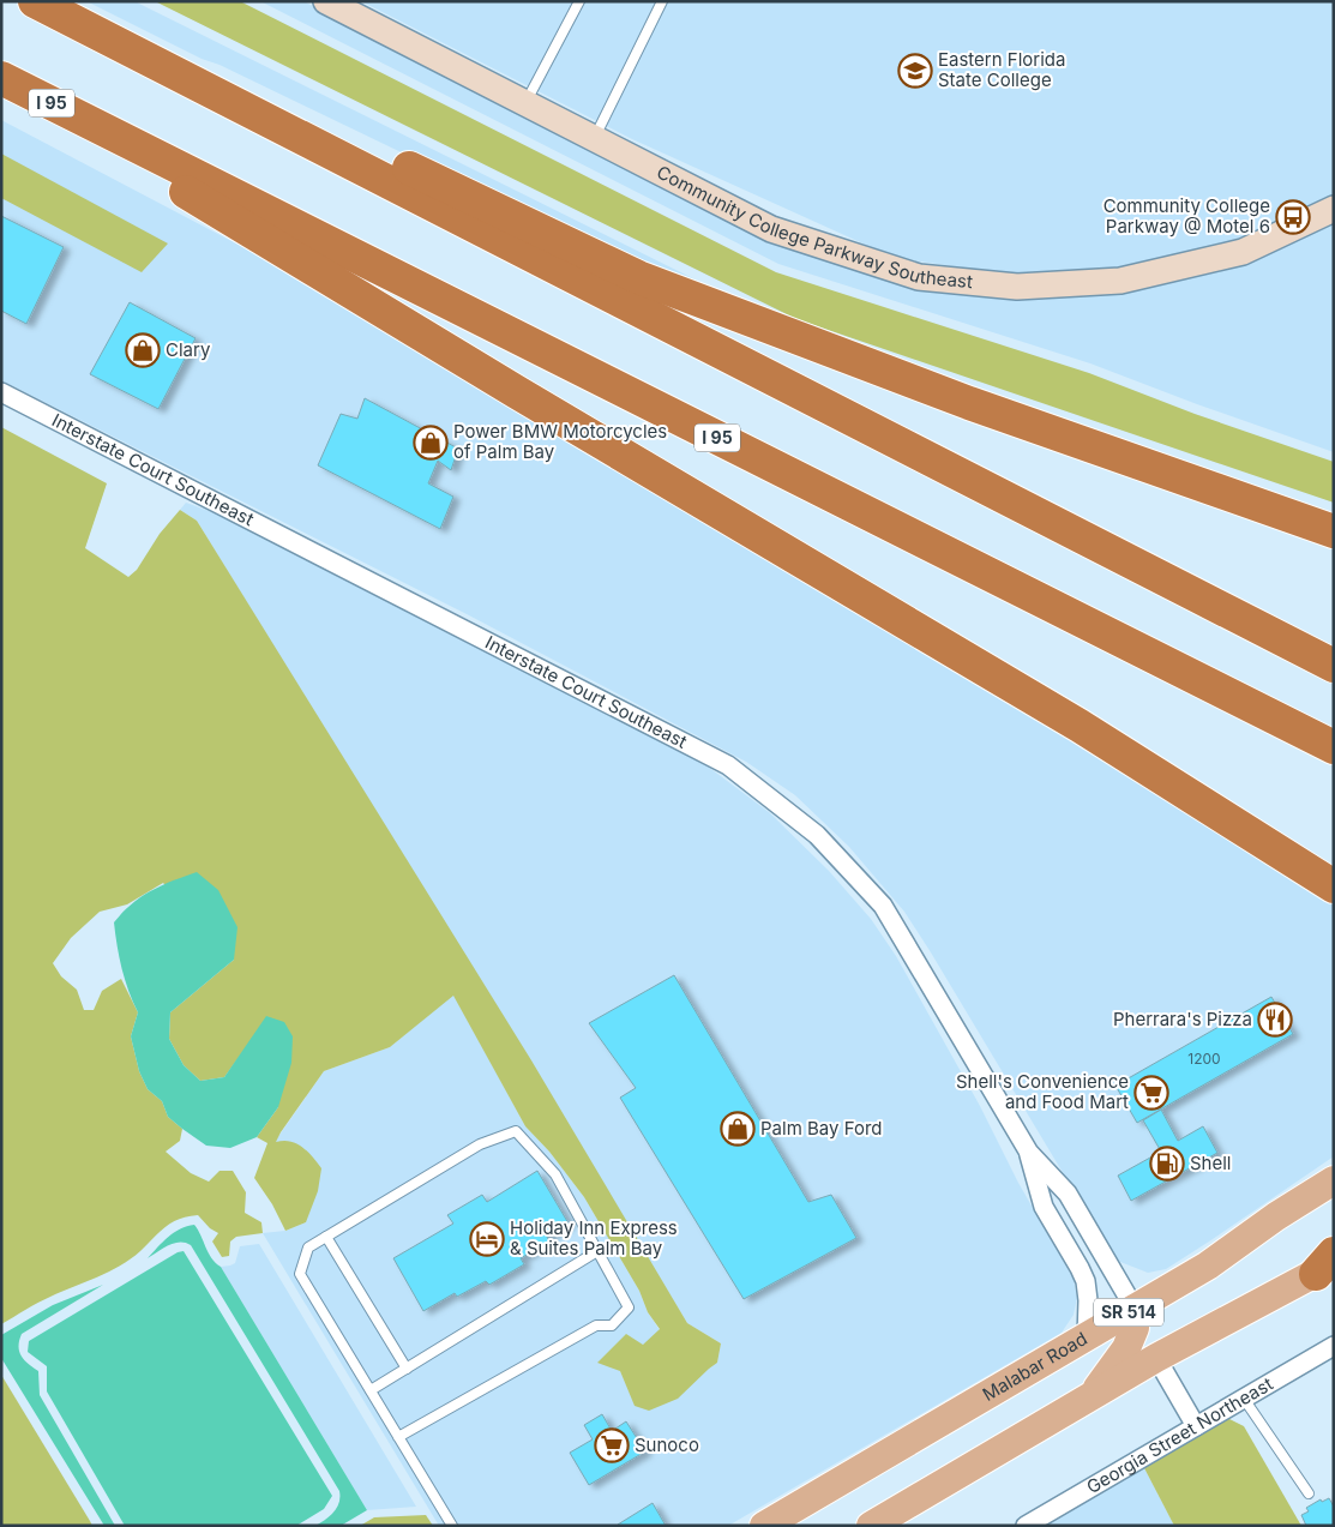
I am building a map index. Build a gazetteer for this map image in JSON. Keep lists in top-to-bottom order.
{
  "streets": {
    "highway": ["I 95"],
    "main road": ["SR 514", "Malabar Road"],
    "street": ["Community College Parkway Southeast", "Interstate Court Southeast", "Georgia Street Northeast"]
  },
  "crossings": [
    ["Interstate Court Southeast", "Malabar Road"]
  ],
  "places": {
    "school or university": ["Eastern Florida State College"],
    "bus stop": ["Community College Parkway @ Motel 6"],
    "shop": ["Clary", "Power BMW Motorcycles of Palm Bay", "Palm Bay Ford"],
    "restaurant": ["Pherrara's Pizza"],
    "supermarket": ["Shell's Convenience and Food Mart", "Sunoco"],
    "fuel station": ["Shell"],
    "hotel": ["Holiday Inn Express & Suites Palm Bay"]
  },
  "house_numbers": ["1200"]
}
